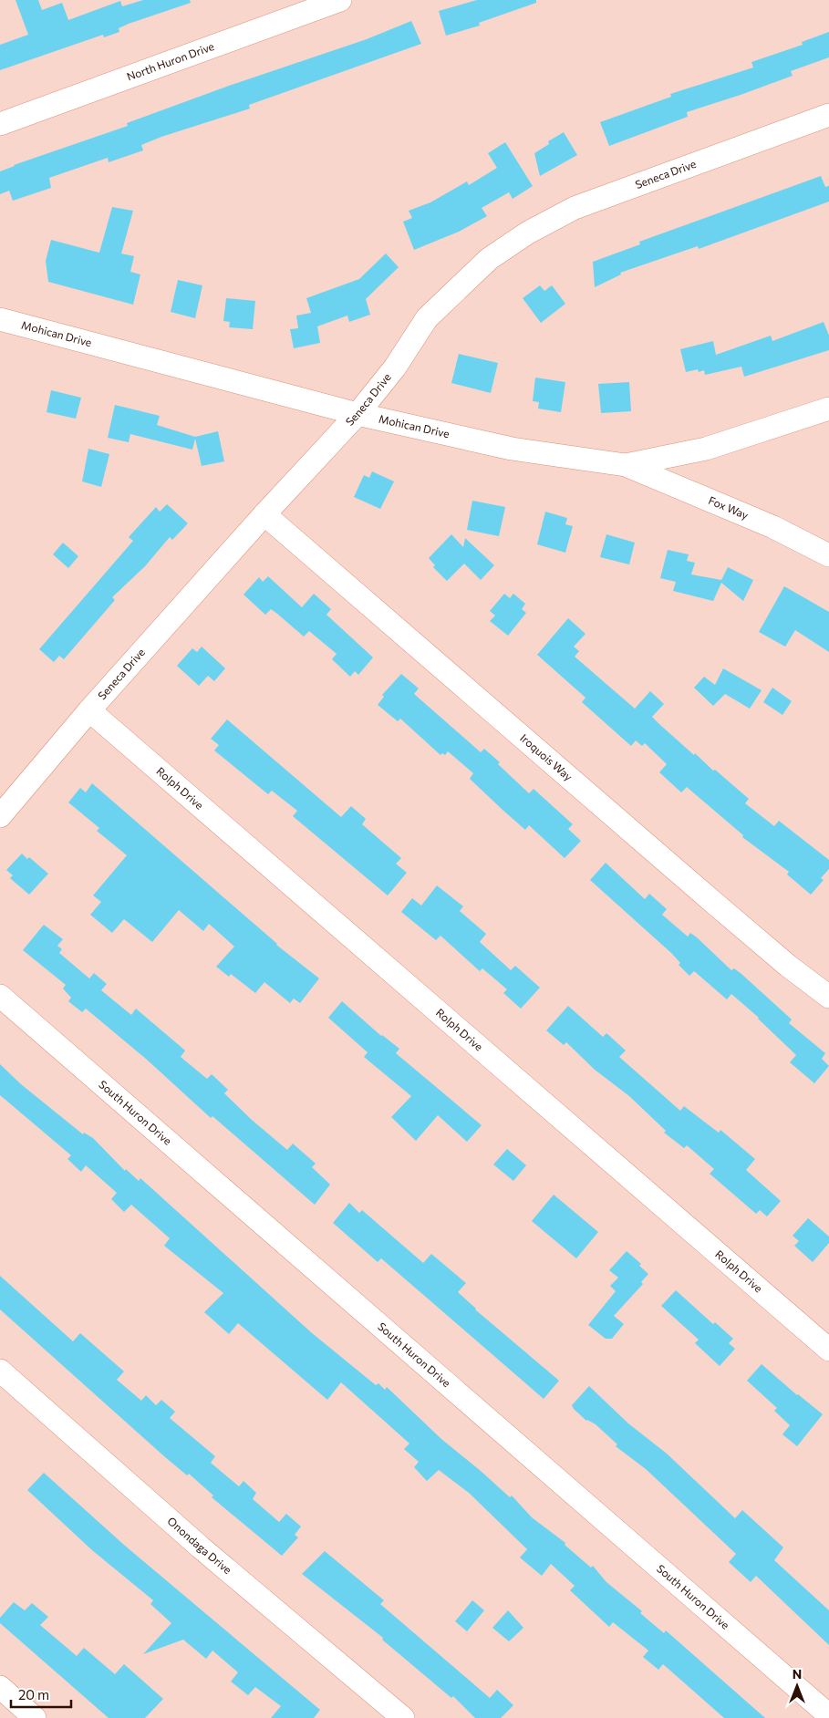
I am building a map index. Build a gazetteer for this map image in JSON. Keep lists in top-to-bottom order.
{
  "streets": {
    "street": [
      "North Huron Drive",
      "Seneca Drive",
      "Mohican Drive",
      "Fox Way",
      "Iroquois Way",
      "Rolph Drive",
      "South Huron Drive",
      "Onondaga Drive"
    ]
  },
  "crossings": [
    ["Seneca Drive", "Mohican Drive"],
    ["Seneca Drive", "Iroquois Way"],
    ["Seneca Drive", "Rolph Drive"],
    ["Mohican Drive", "Fox Way"]
  ],
  "scale_bar": "20 m",
  "north": "top"
}
